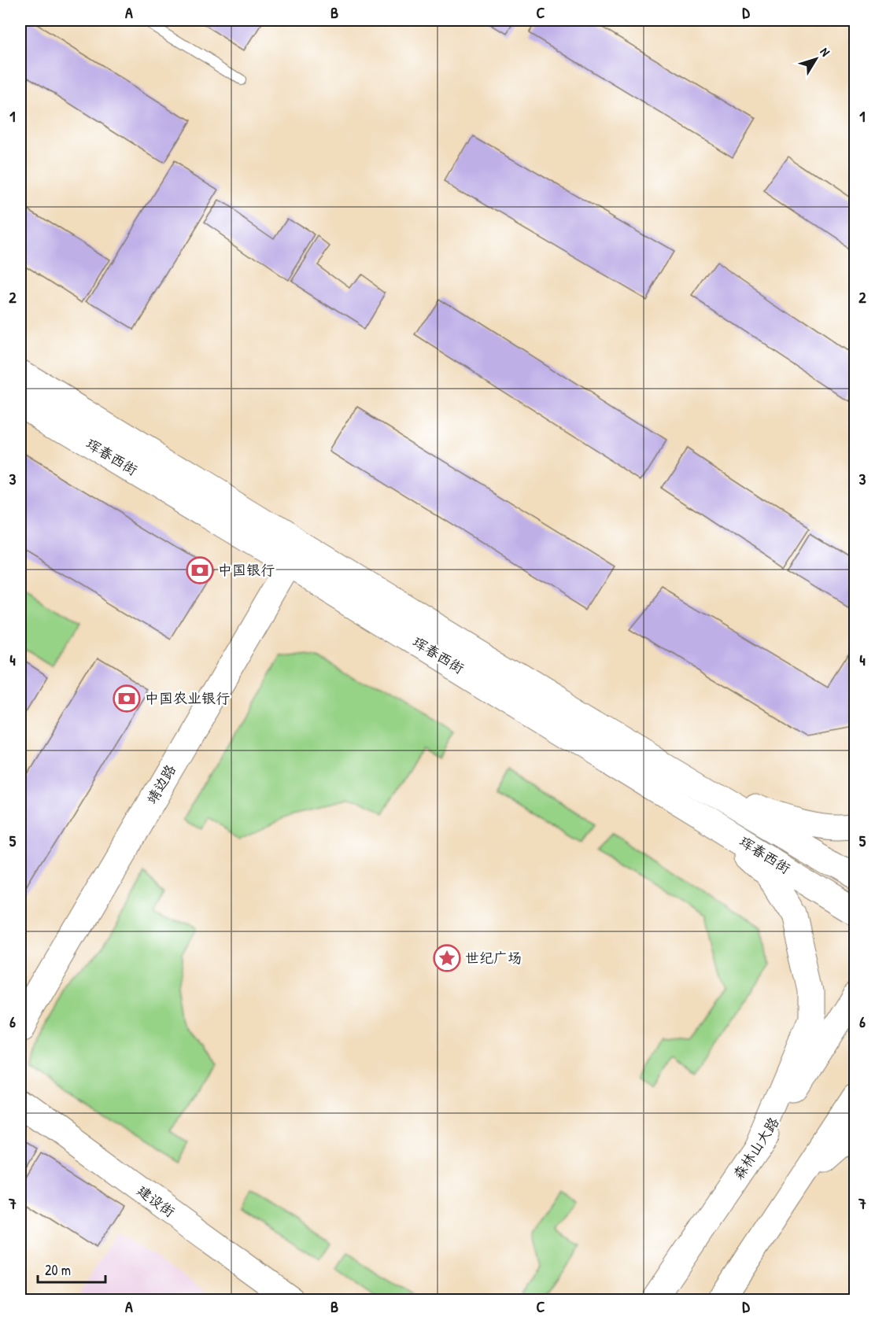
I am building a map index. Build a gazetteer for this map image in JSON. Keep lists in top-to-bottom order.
{
  "streets": {
    "main road": [
      "珲春西街",
      "靖边路",
      "森林山大路",
      "建设街"
    ]
  },
  "crossings": [
    ["珲春西街", "靖边路"]
  ],
  "places": {
    "bank": ["中国银行", "中国农业银行"],
    "place": ["世纪广场"]
  },
  "scale_bar": "20 m",
  "north": "top right",
  "grid": {
    "columns": [
      "A",
      "B",
      "C",
      "D"
    ],
    "rows": [
      "1",
      "2",
      "3",
      "4",
      "5",
      "6",
      "7"
    ]
  }
}
